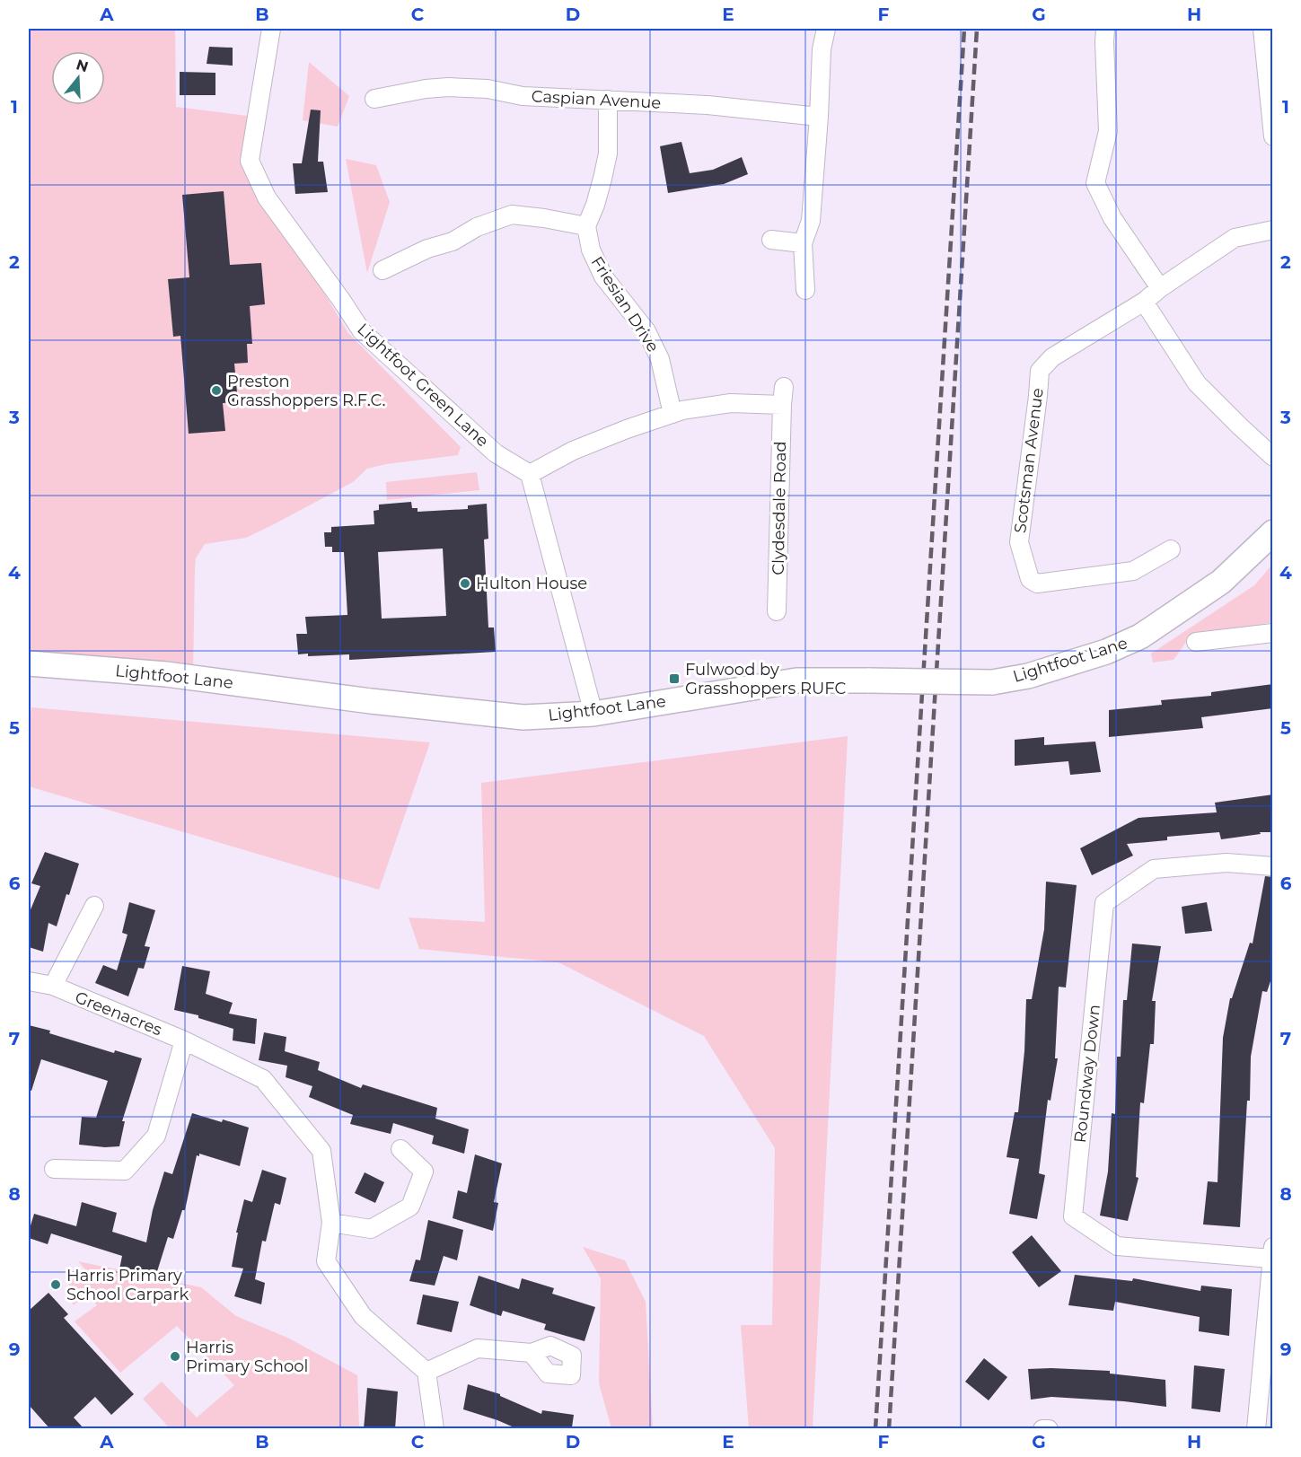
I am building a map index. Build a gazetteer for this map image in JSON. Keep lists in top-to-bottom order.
{
  "streets": {
    "main road": ["Lightfoot Lane"],
    "street": [
      "Caspian Avenue",
      "Friesian Drive",
      "Lightfoot Green Lane",
      "Scotsman Avenue",
      "Clydesdale Road",
      "Greenacres",
      "Roundway Down"
    ]
  },
  "places": {
    "other": [
      "Preston Grasshoppers R.F.C.",
      "Hulton House",
      "Harris Primary School Carpark",
      "Harris Primary School"
    ],
    "transit": ["Fulwood by Grasshoppers RUFC"]
  },
  "north": "top",
  "grid": {
    "columns": [
      "A",
      "B",
      "C",
      "D",
      "E",
      "F",
      "G",
      "H"
    ],
    "rows": [
      "1",
      "2",
      "3",
      "4",
      "5",
      "6",
      "7",
      "8",
      "9"
    ]
  }
}
